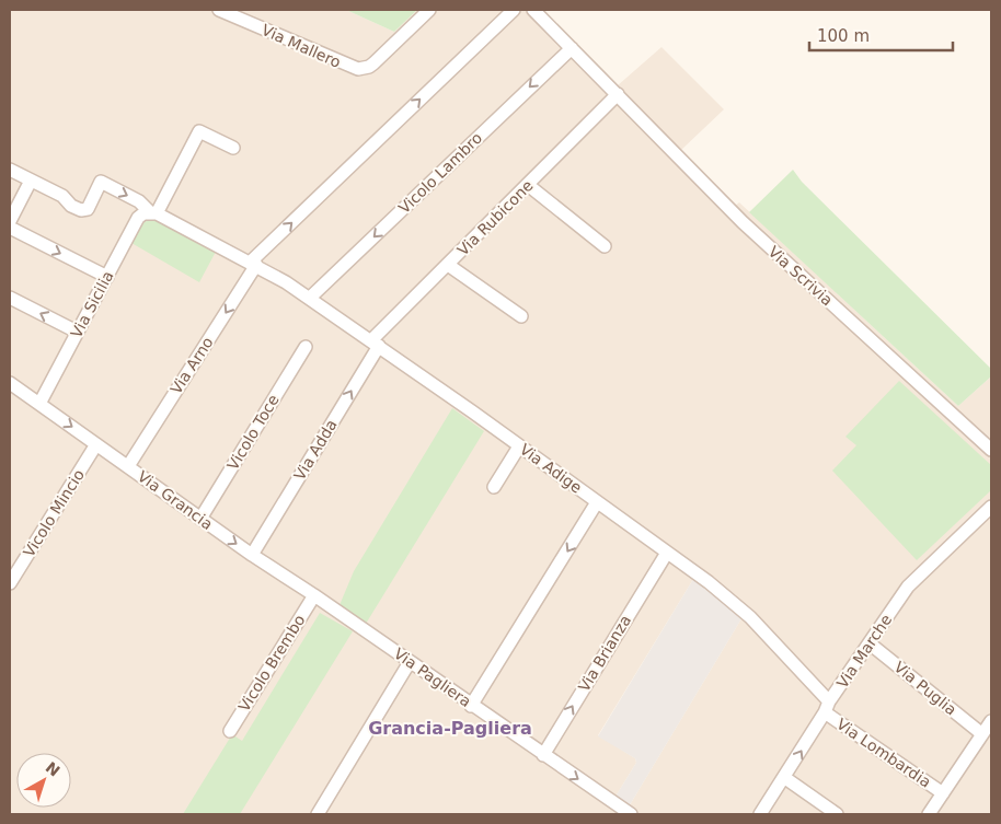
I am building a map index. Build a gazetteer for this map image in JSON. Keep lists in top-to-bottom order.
{
  "streets": {
    "street": [
      "Via Mallero",
      "Vicolo Lambro",
      "Via Rubicone",
      "Via Scrivia",
      "Via Sicilia",
      "Via Arno",
      "Vicolo Toce",
      "Via Adda",
      "Via Adige",
      "Via Grancia",
      "Vicolo Mincio",
      "Via Marche",
      "Via Brianza",
      "Vicolo Brembo",
      "Via Pagliera",
      "Via Puglia",
      "Via Lombardia"
    ]
  },
  "crossings": [
    ["Vicolo Lambro", "Via Adige"],
    ["Via Rubicone", "Via Scrivia"],
    ["Via Rubicone", "Via Adda"],
    ["Via Rubicone", "Via Adige"],
    ["Via Sicilia", "Via Adige"],
    ["Via Sicilia", "Via Grancia"],
    ["Via Arno", "Via Adige"],
    ["Via Arno", "Via Grancia"],
    ["Vicolo Toce", "Via Grancia"],
    ["Via Adda", "Via Adige"],
    ["Via Adda", "Via Grancia"],
    ["Via Adige", "Via Marche"],
    ["Via Adige", "Via Brianza"],
    ["Via Adige", "Via Lombardia"],
    ["Via Grancia", "Vicolo Mincio"],
    ["Via Grancia", "Vicolo Brembo"],
    ["Via Grancia", "Via Pagliera"],
    ["Via Marche", "Via Puglia"],
    ["Via Marche", "Via Lombardia"],
    ["Via Brianza", "Via Pagliera"]
  ],
  "one_way": ["Via Arno", "Via Adda"],
  "districts": ["Grancia-Pagliera"],
  "scale_bar": "100 m",
  "north": "top right"
}
